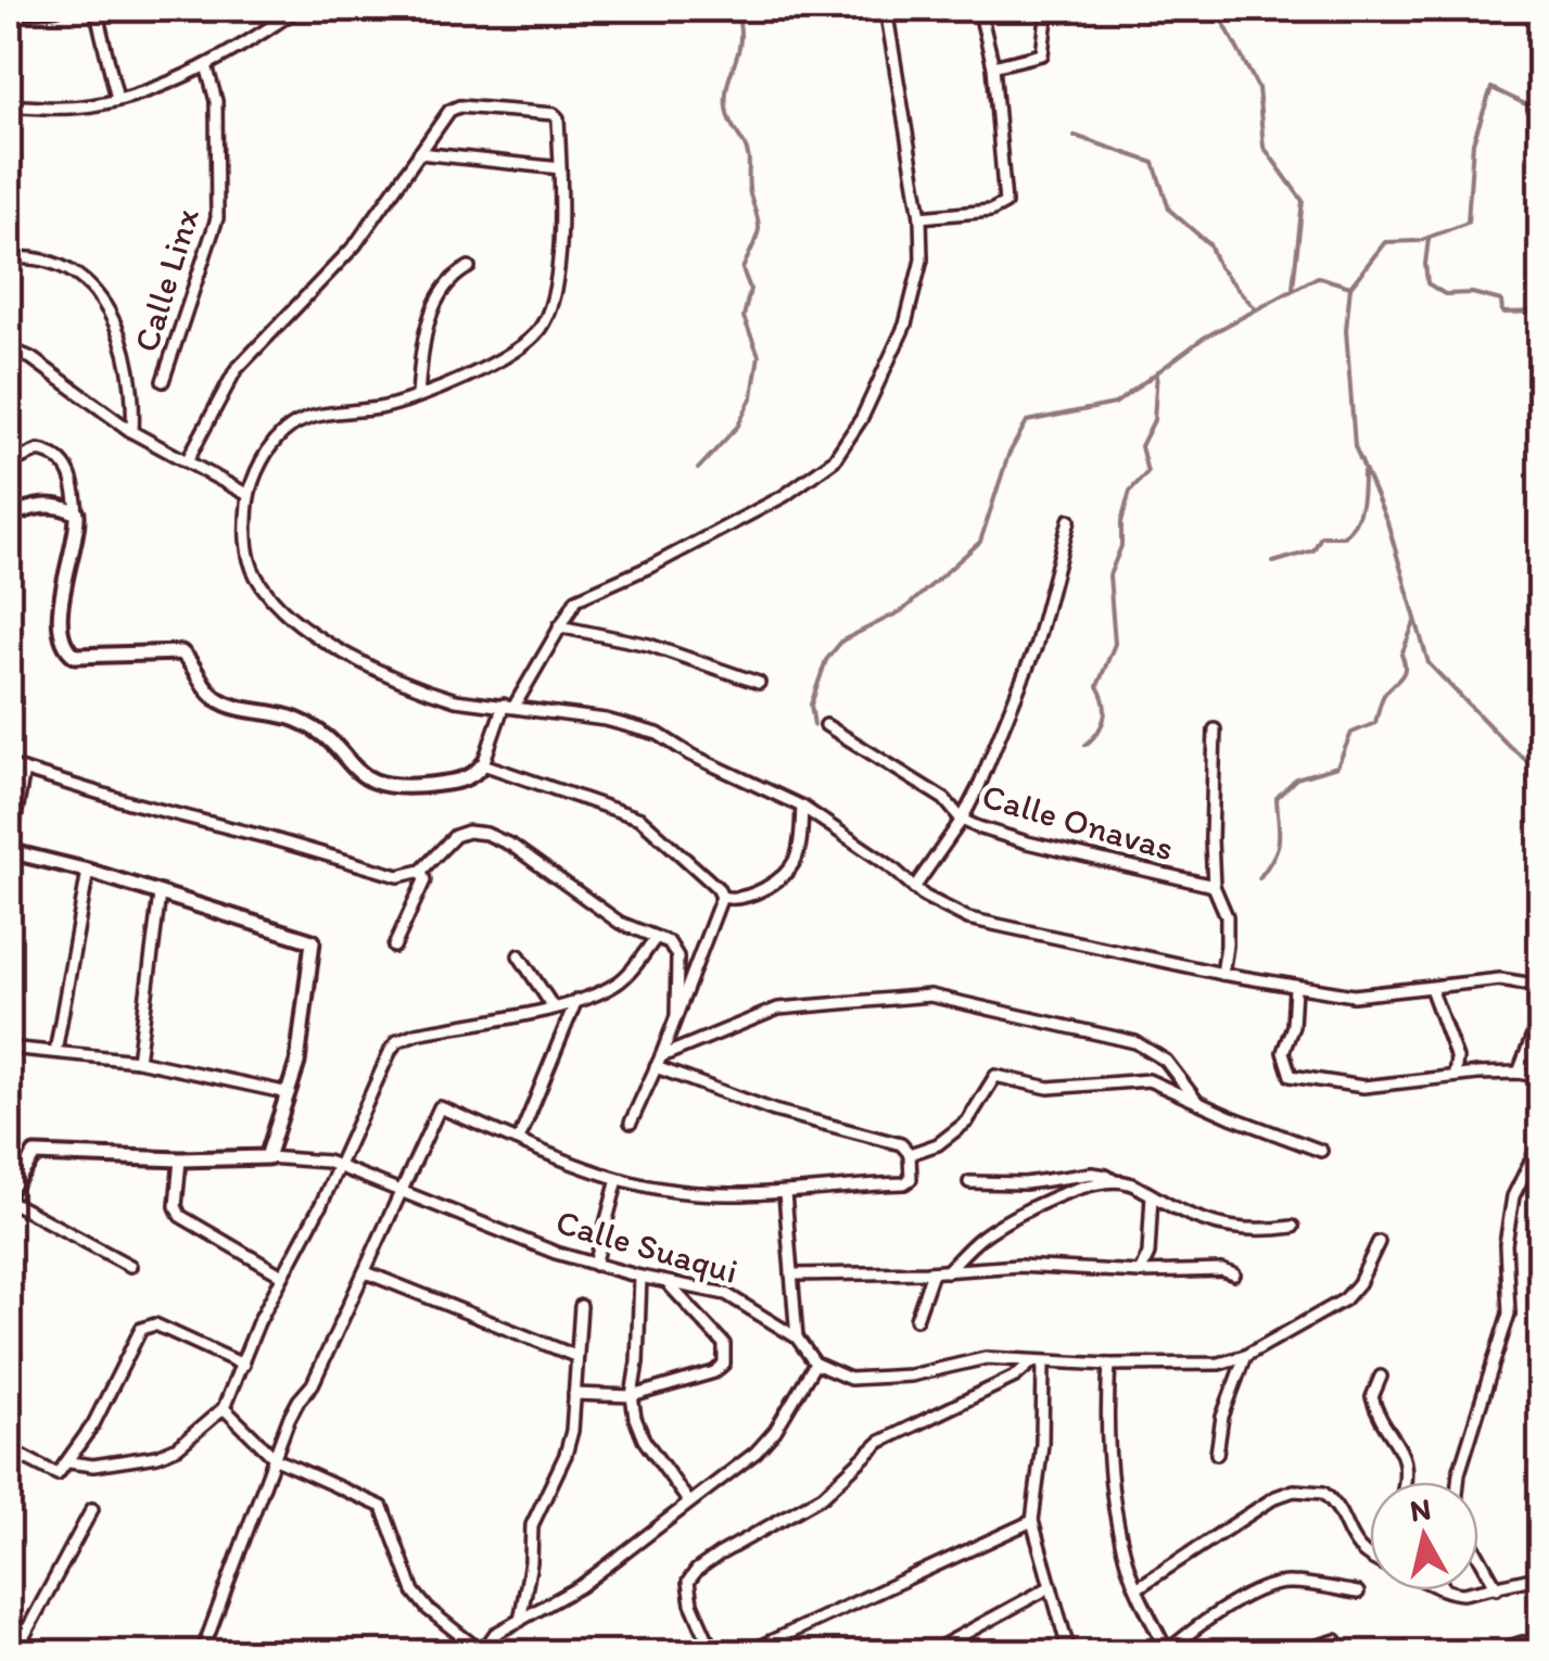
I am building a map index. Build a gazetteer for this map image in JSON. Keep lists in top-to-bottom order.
{
  "streets": {
    "street": ["Calle Linx", "Calle Onavas", "Calle Suaqui"]
  },
  "north": "top"
}
